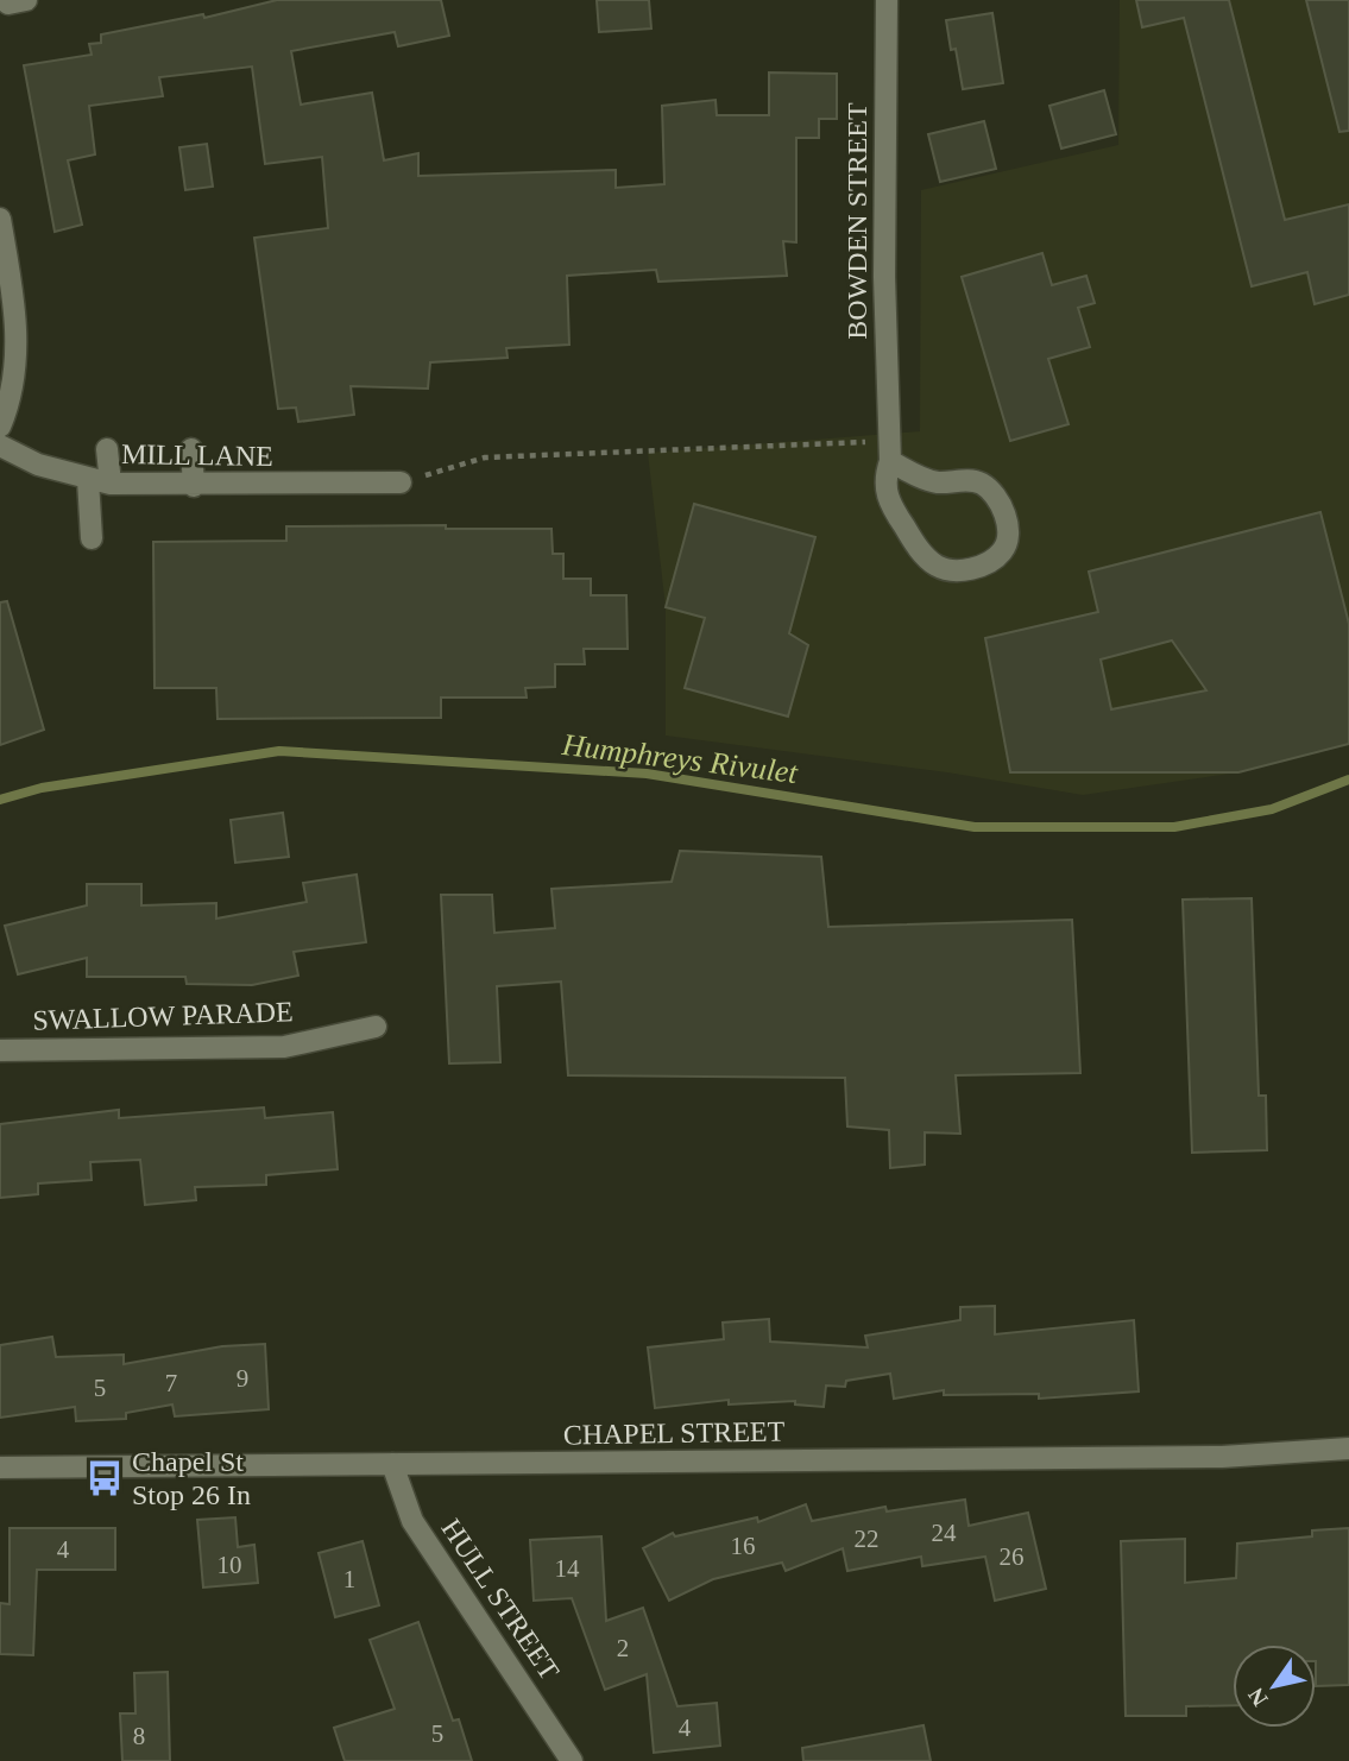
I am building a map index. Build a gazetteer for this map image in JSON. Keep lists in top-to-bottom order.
{
  "streets": {
    "street": [
      "BOWDEN STREET",
      "MILL LANE",
      "SWALLOW PARADE",
      "CHAPEL STREET",
      "HULL STREET"
    ]
  },
  "crossings": [
    ["CHAPEL STREET", "HULL STREET"]
  ],
  "water": ["Humphreys Rivulet"],
  "places": {
    "bus stop": ["Chapel St Stop 26 In"]
  },
  "house_numbers": [
    "9",
    "7",
    "5",
    "24",
    "22",
    "16",
    "4",
    "26",
    "10",
    "14",
    "1",
    "2",
    "4",
    "5",
    "8"
  ],
  "north": "bottom left"
}
